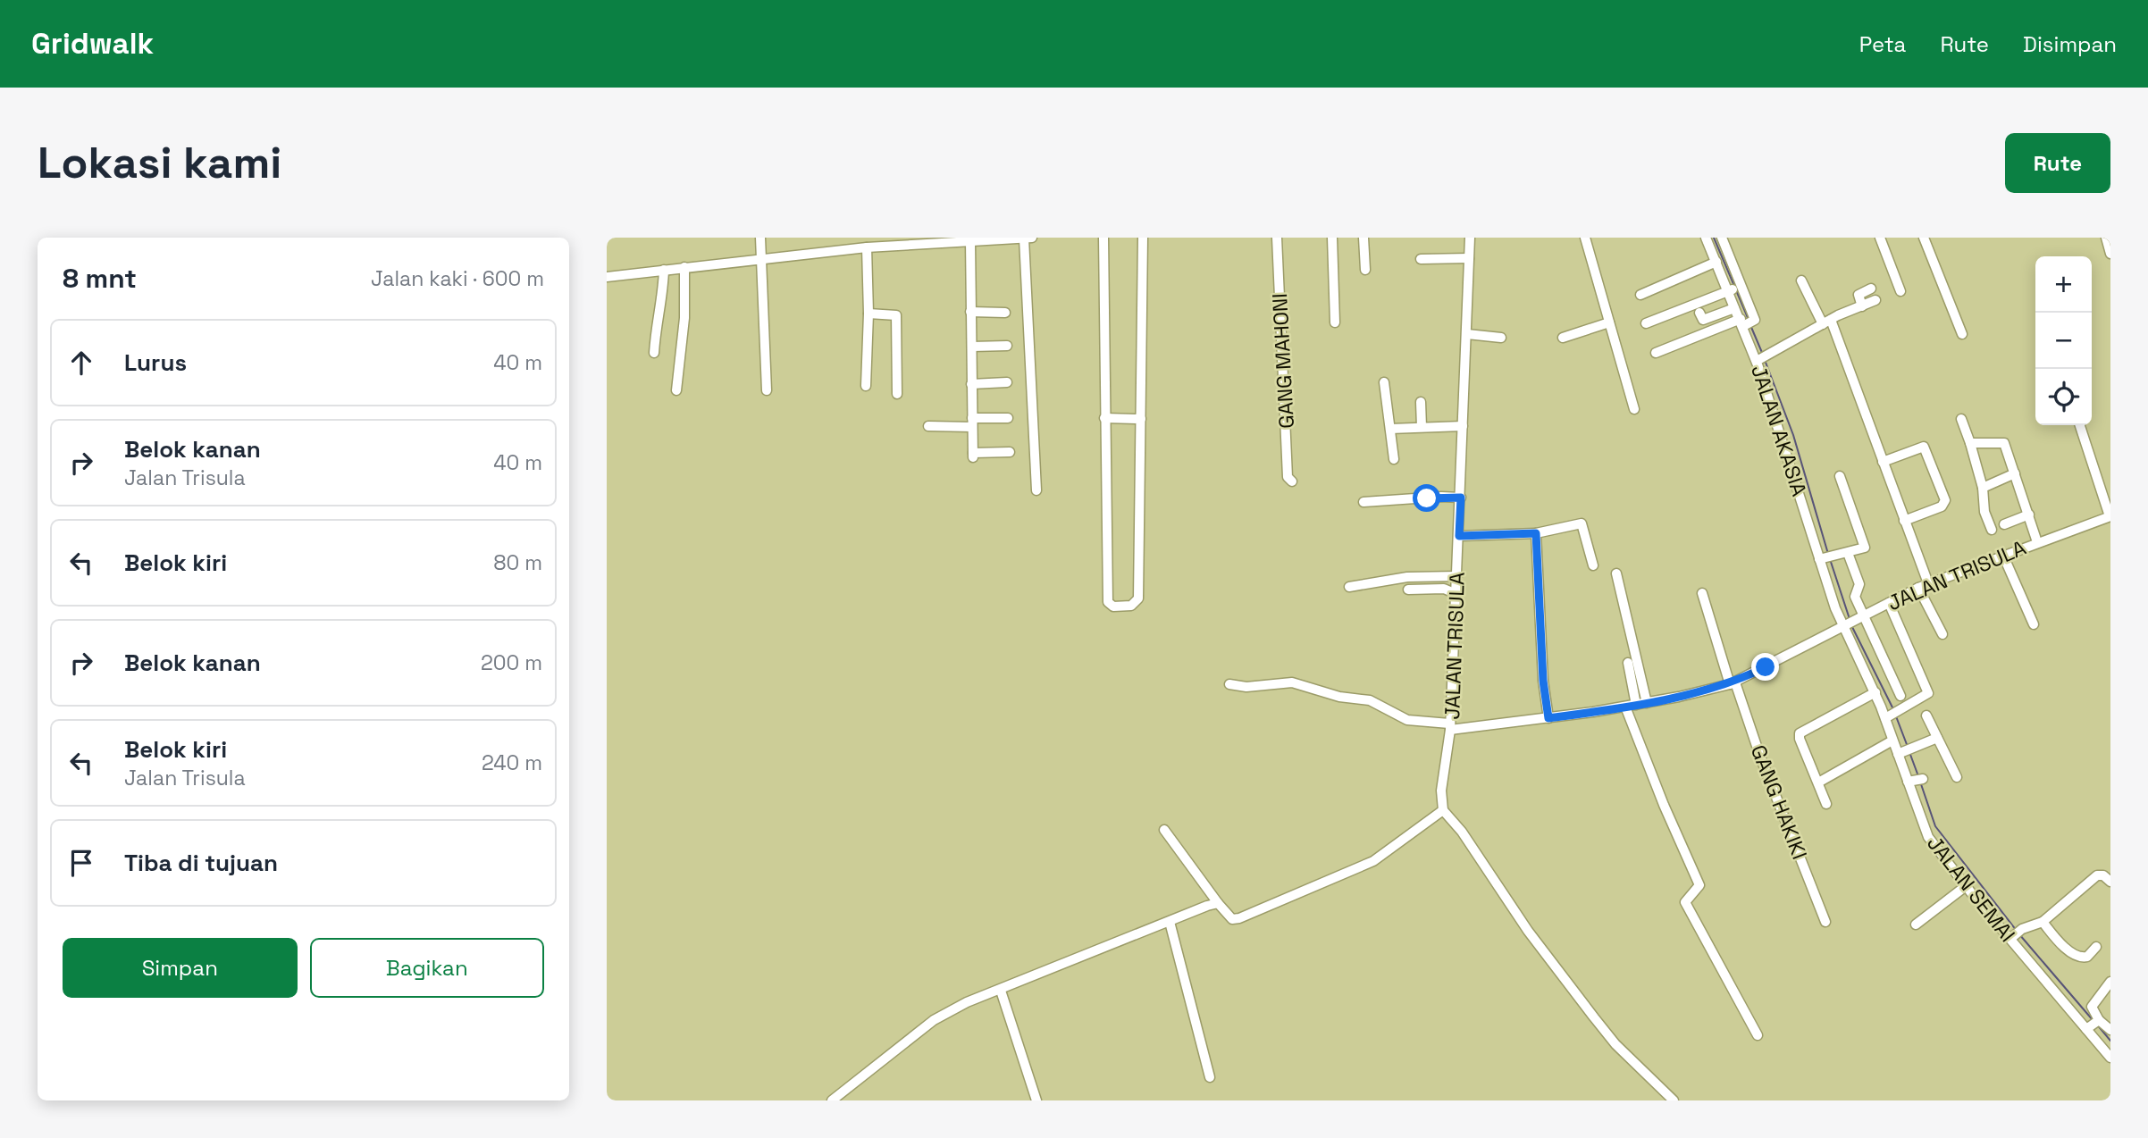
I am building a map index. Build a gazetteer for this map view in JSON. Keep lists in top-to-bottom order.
{
  "streets": {
    "street": [
      "GANG MAHONI",
      "JALAN AKASIA",
      "JALAN TRISULA",
      "GANG HAKIKI",
      "JALAN SEMAI"
    ]
  },
  "crossings": [
    ["JALAN AKASIA", "JALAN TRISULA"],
    ["JALAN AKASIA", "JALAN SEMAI"],
    ["JALAN TRISULA", "GANG HAKIKI"],
    ["JALAN TRISULA", "JALAN SEMAI"]
  ],
  "page": {
    "header": "Gridwalk",
    "nav": ["Peta", "Rute", "Disimpan"],
    "buttons": [
      "Rute",
      ["Simpan", "Bagikan"]
    ],
    "title": "Lokasi kami",
    "heading": ["8 mnt", "Jalan kaki · 600 m"],
    "map_buttons": ["+", "−"],
    "list": [
      ["Lurus", "40 m"],
      ["Belok kanan", "Jalan Trisula", "40 m"],
      ["Belok kiri", "80 m"],
      ["Belok kanan", "200 m"],
      ["Belok kiri", "Jalan Trisula", "240 m"],
      "Tiba di tujuan"
    ]
  }
}
